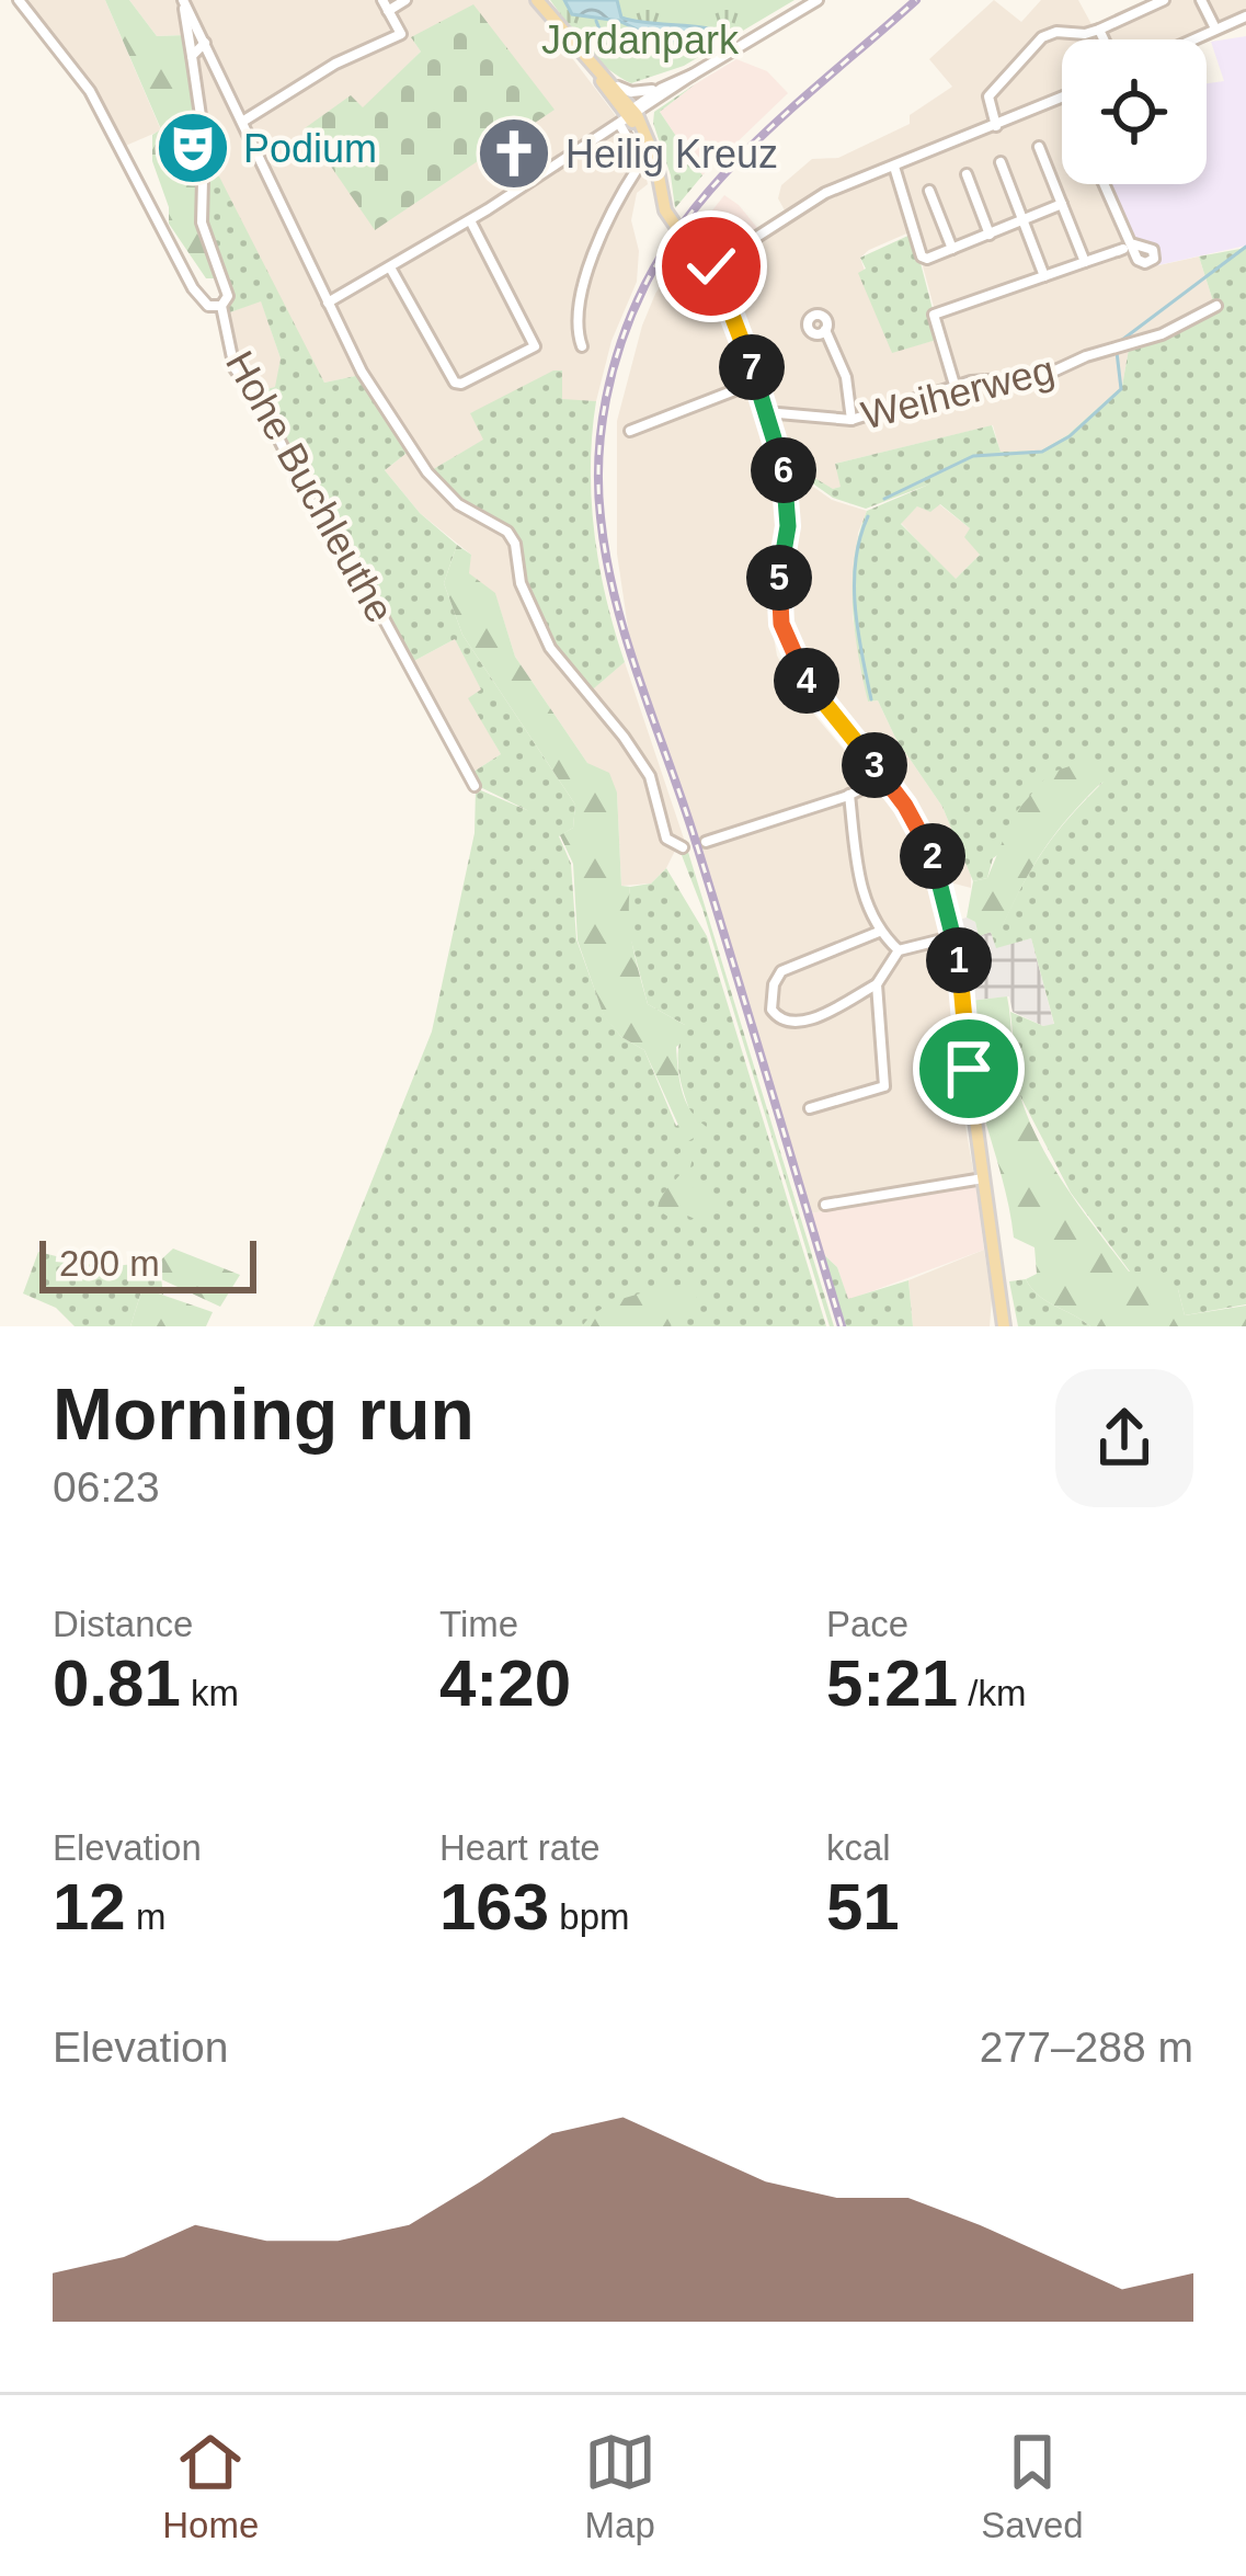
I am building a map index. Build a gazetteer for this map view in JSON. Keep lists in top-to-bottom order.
{
  "streets": {
    "street": ["Weiherweg", "Hohe Buchleuthe"]
  },
  "parks": ["Jordanpark"],
  "places": {
    "theatre": ["Podium"],
    "church": ["Heilig Kreuz"]
  },
  "scale_bar": "200 m",
  "page": {
    "pins": [
      "7",
      "6",
      "5",
      "4",
      "3",
      "2",
      "1"
    ],
    "scale": "200 m",
    "heading": ["Morning run", "06:23"],
    "stats": [
      ["Distance", "0.81 km"],
      ["Time", "4:20"],
      ["Pace", "5:21 /km"],
      ["Elevation", "12 m"],
      ["Heart rate", "163 bpm"],
      ["kcal", "51"]
    ],
    "chart": ["Elevation", "277–288 m"],
    "tabs": ["Home", "Map", "Saved"]
  }
}
